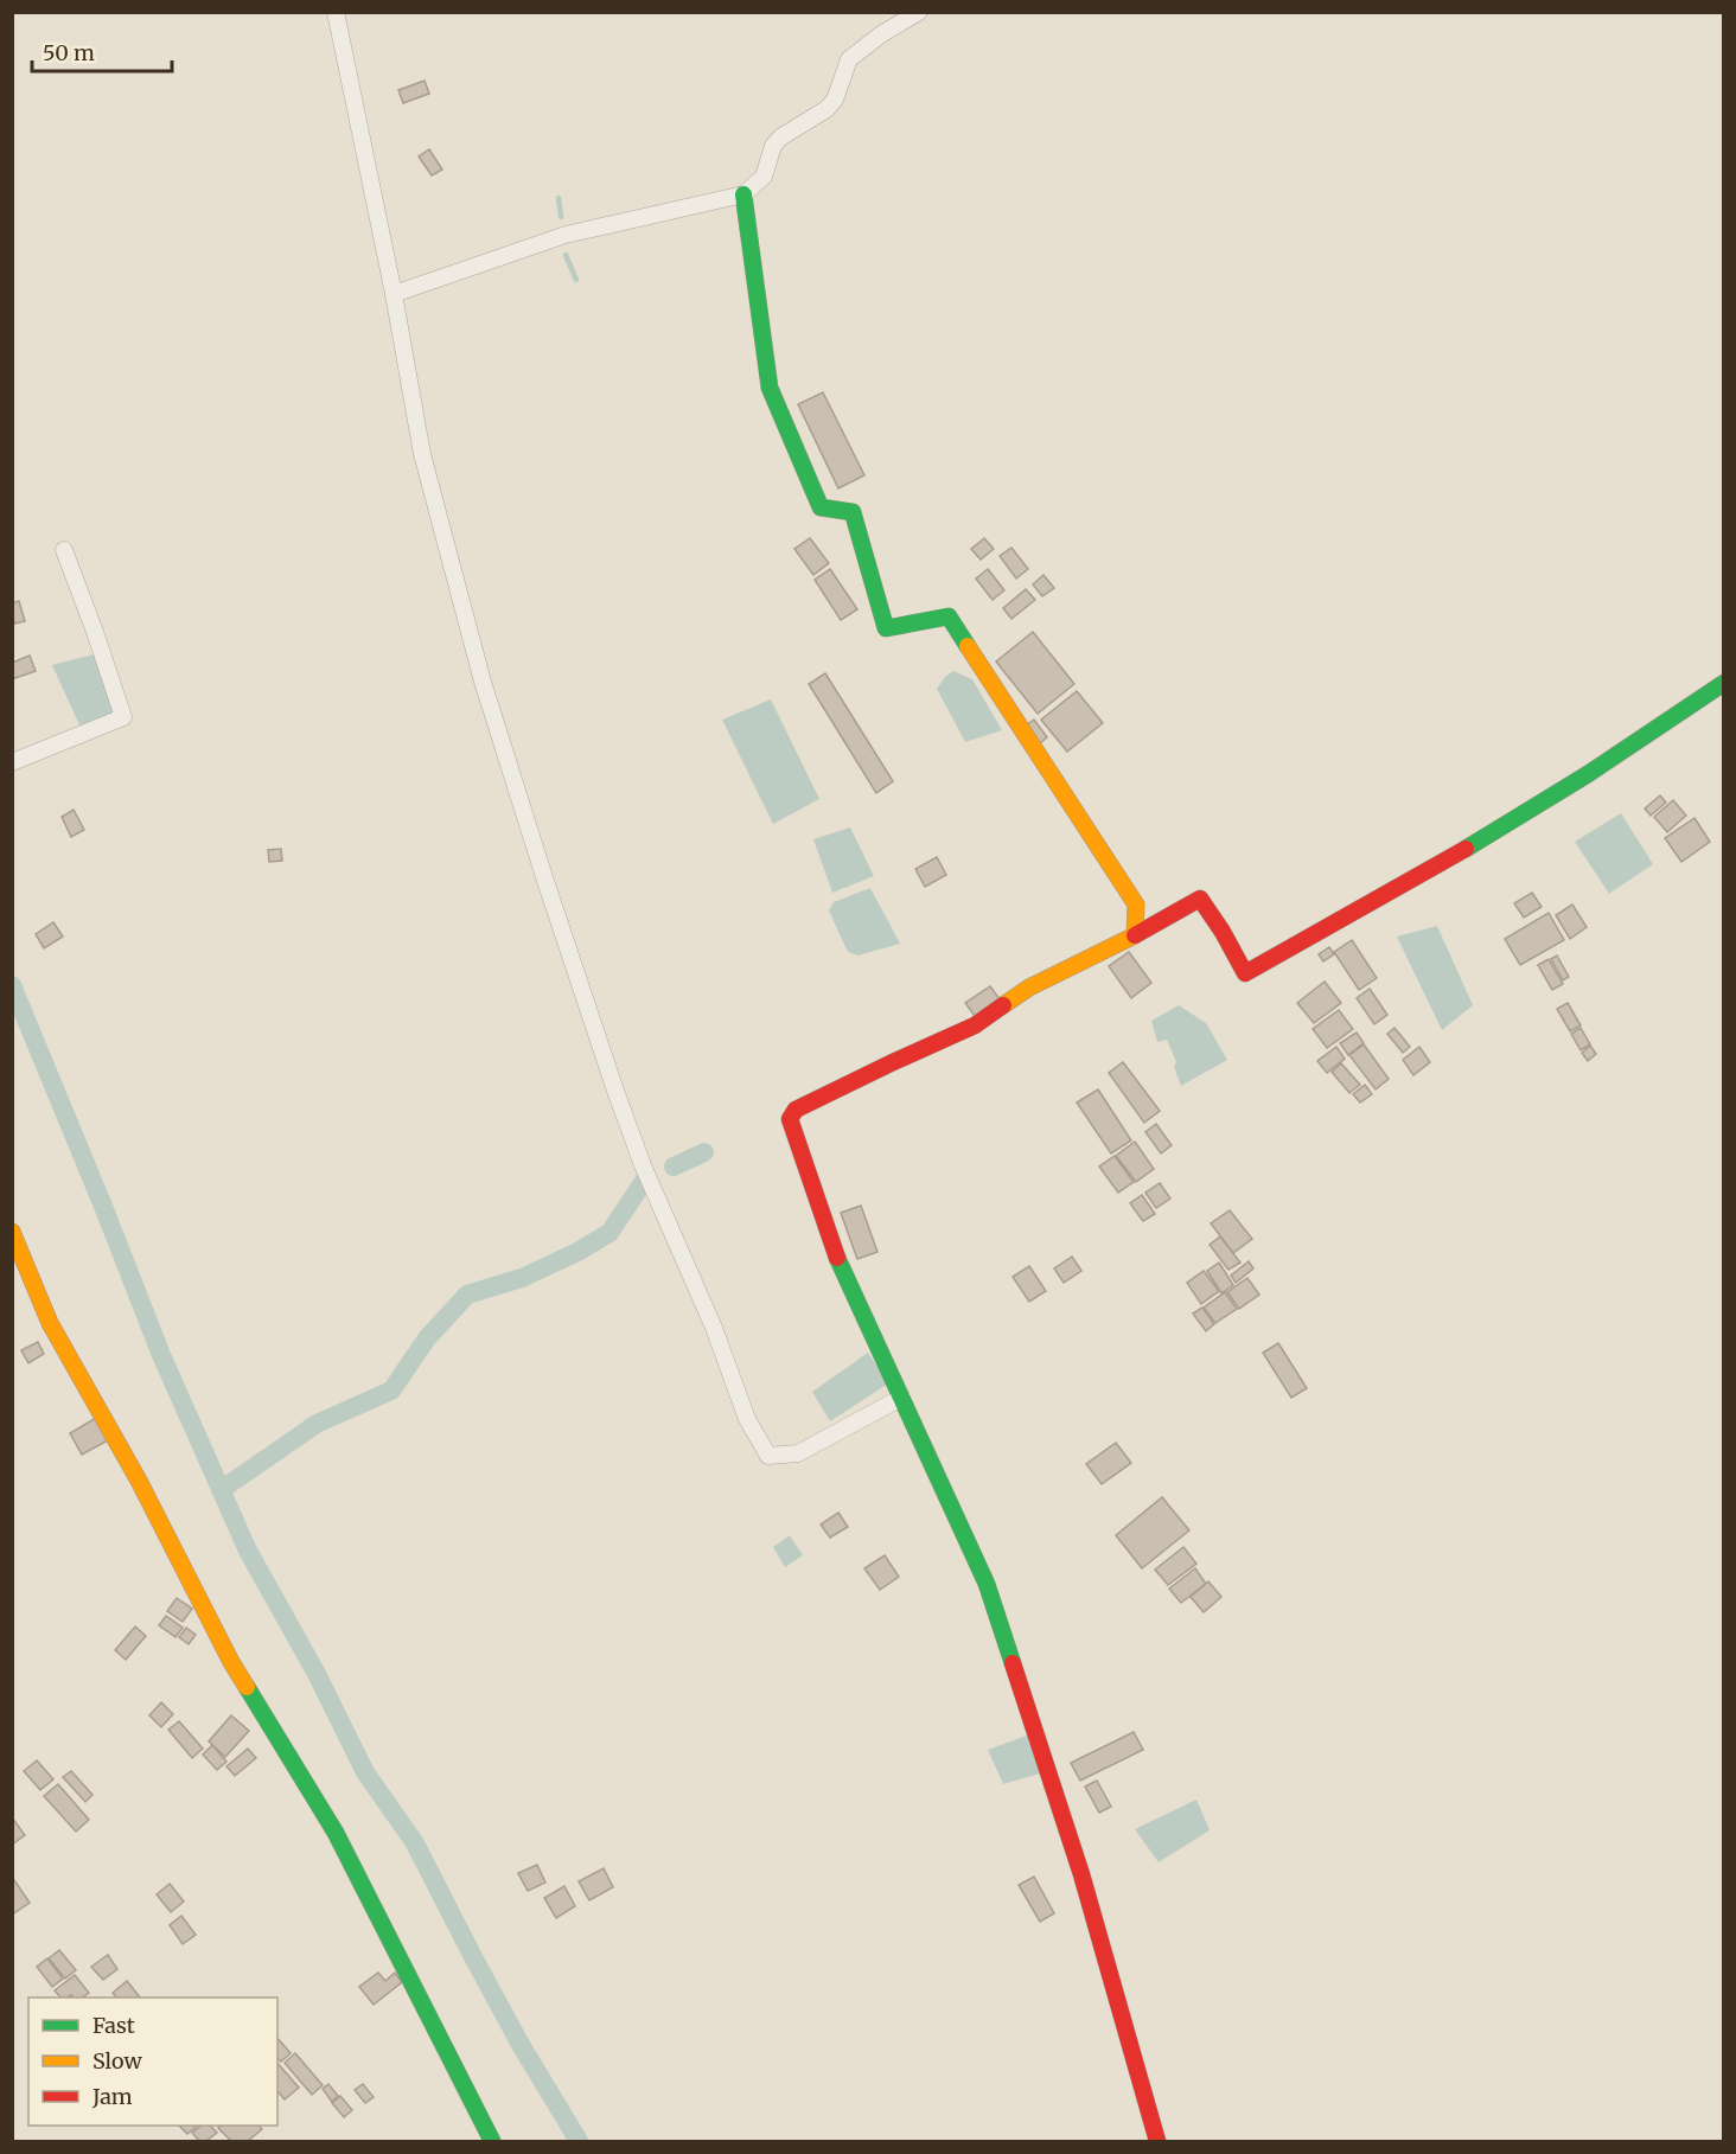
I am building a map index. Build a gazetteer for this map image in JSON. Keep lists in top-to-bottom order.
{
  "legend": ["Fast", "Slow", "Jam"],
  "scale_bar": "50 m"
}
